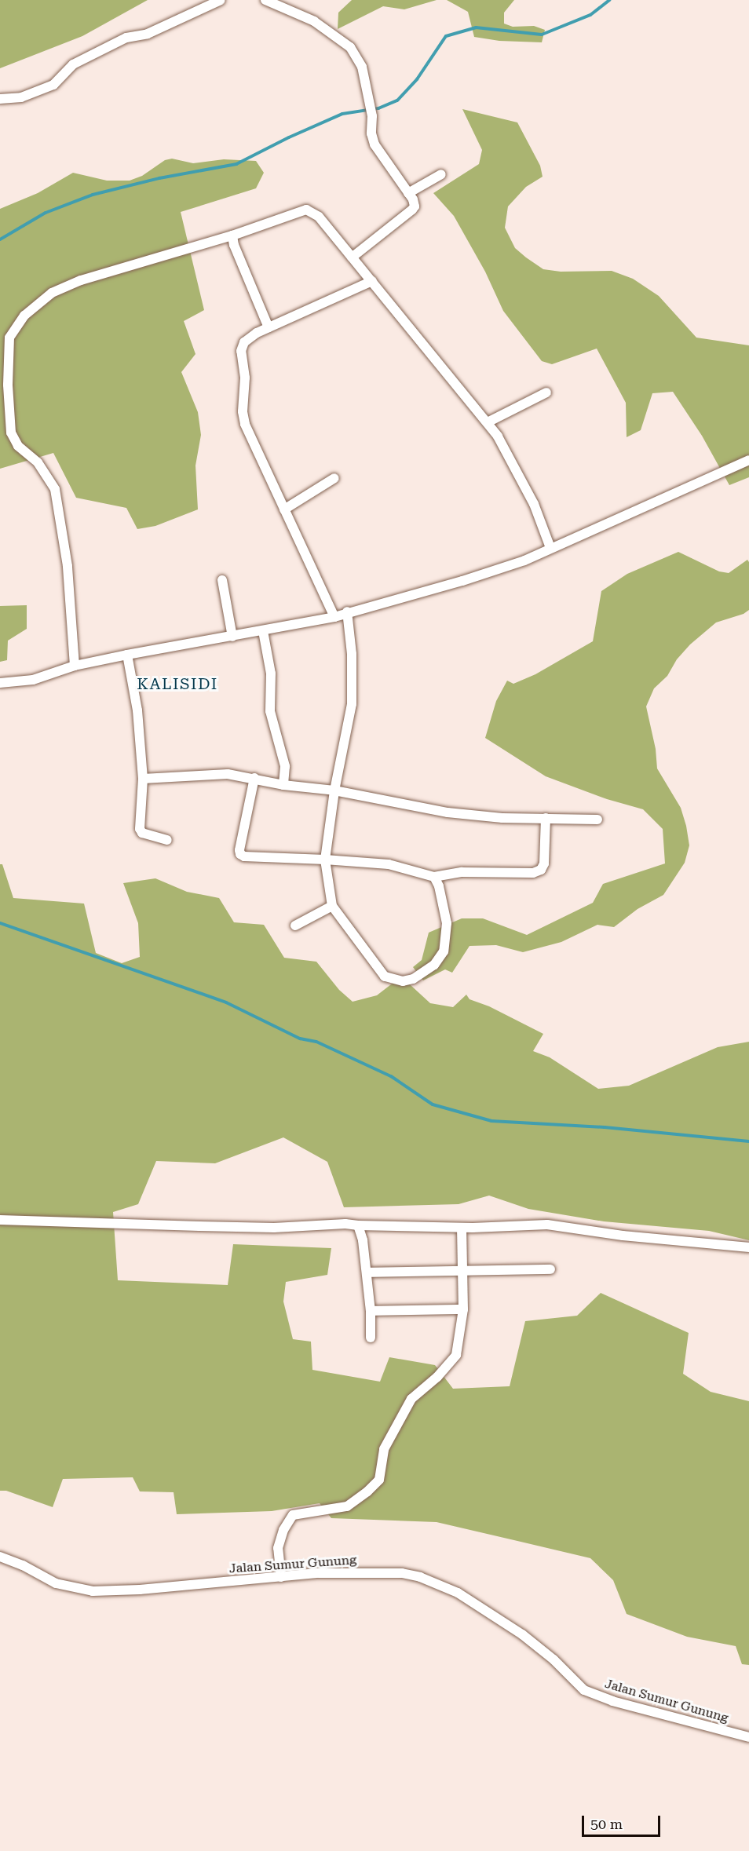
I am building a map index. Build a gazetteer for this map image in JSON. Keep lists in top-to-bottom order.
{
  "streets": {
    "street": ["Jalan Sumur Gunung"]
  },
  "districts": ["KALISIDI"],
  "scale_bar": "50 m"
}
